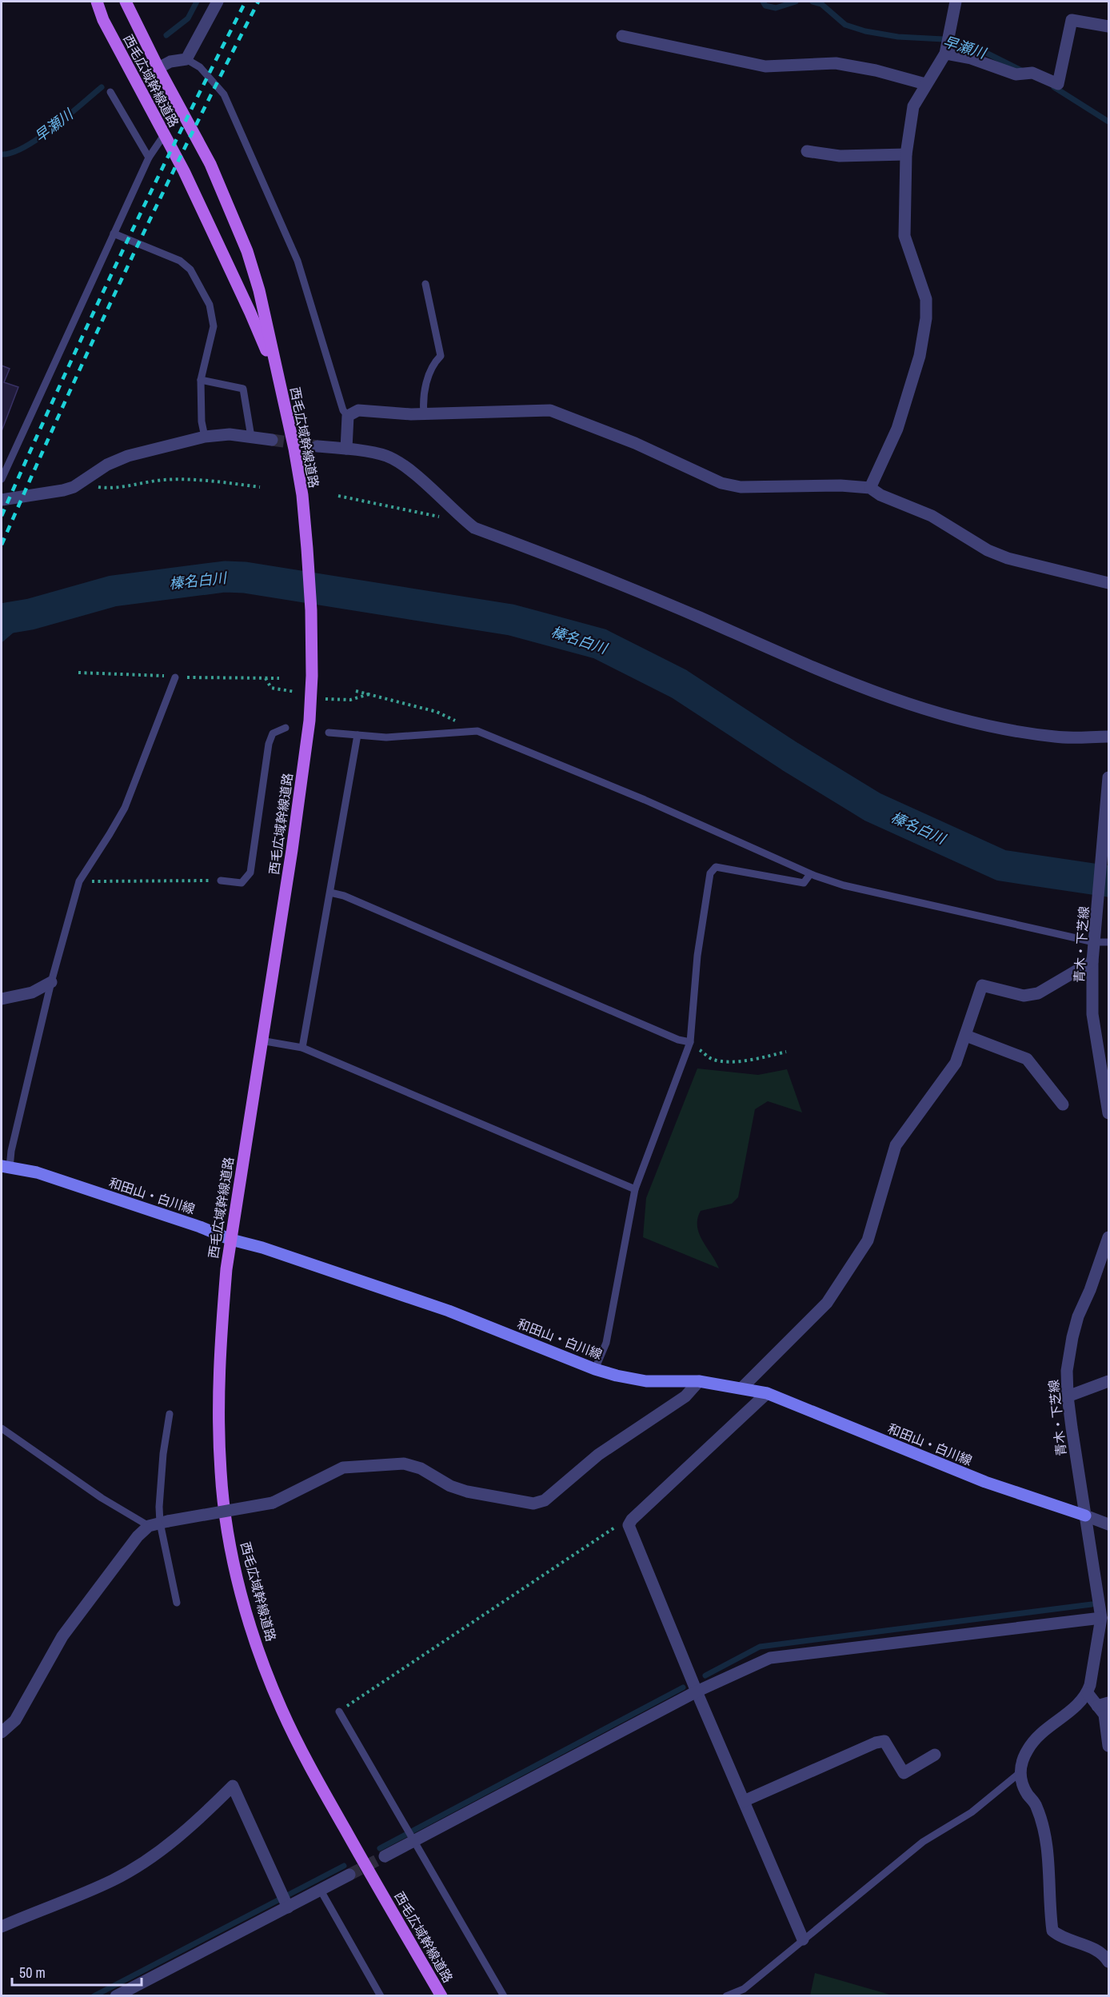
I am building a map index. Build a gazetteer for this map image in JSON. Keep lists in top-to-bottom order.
{
  "streets": {
    "main road": ["西毛広域幹線道路"],
    "street": ["青木・下芝線", "和田山・白川線"]
  },
  "crossings": [
    ["西毛広域幹線道路", "和田山・白川線"],
    ["青木・下芝線", "和田山・白川線"]
  ],
  "water": ["早瀬川", "榛名白川"],
  "scale_bar": "50 m"
}
